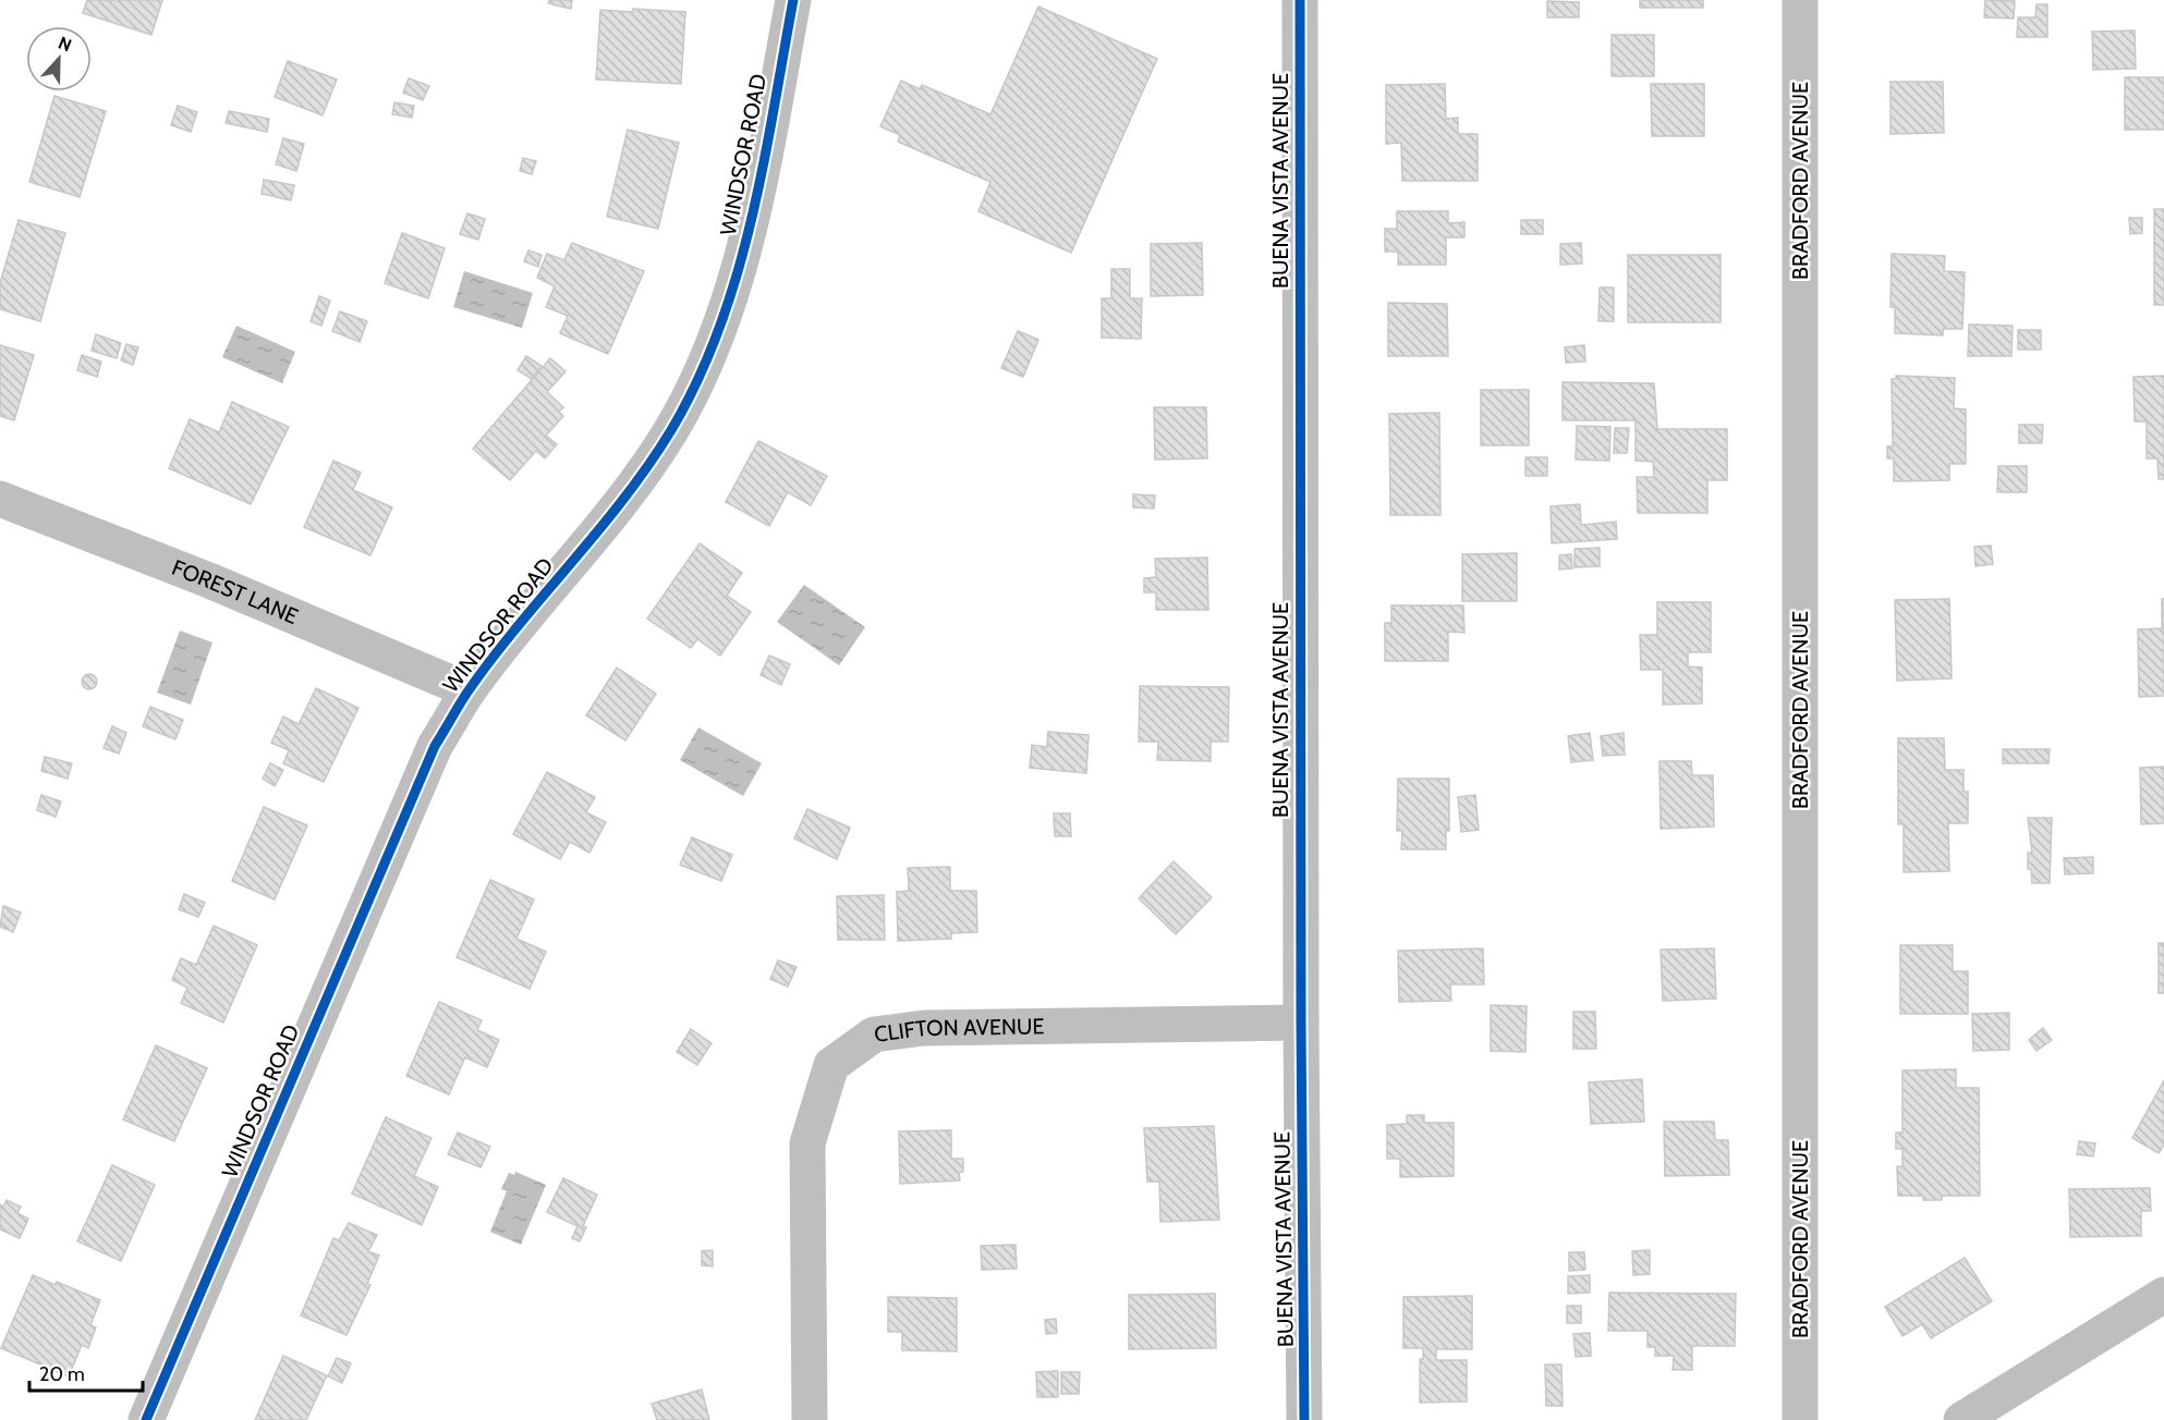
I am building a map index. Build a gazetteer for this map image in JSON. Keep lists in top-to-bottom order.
{
  "streets": {
    "street": [
      "WINDSOR ROAD",
      "BUENA VISTA AVENUE",
      "BRADFORD AVENUE",
      "FOREST LANE",
      "CLIFTON AVENUE"
    ]
  },
  "crossings": [
    ["WINDSOR ROAD", "FOREST LANE"],
    ["BUENA VISTA AVENUE", "CLIFTON AVENUE"]
  ],
  "scale_bar": "20 m",
  "north": "top"
}
